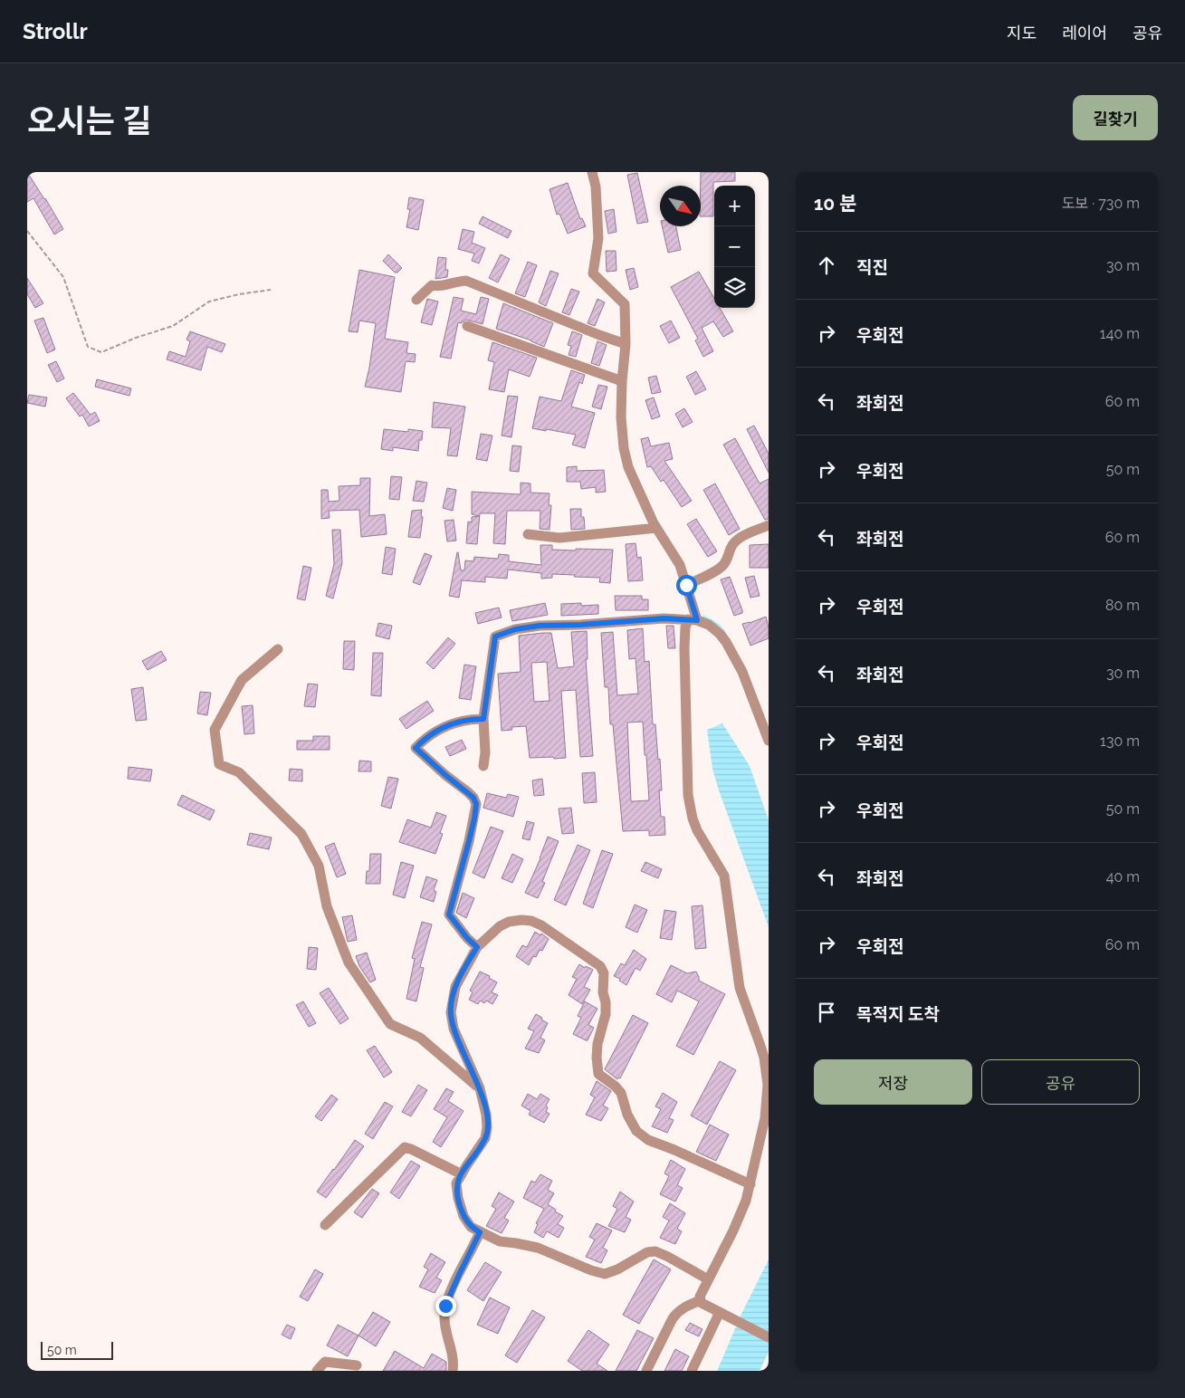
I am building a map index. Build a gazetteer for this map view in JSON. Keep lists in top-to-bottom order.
{
  "scale_bar": "50 m",
  "north": "bottom right",
  "page": {
    "header": "Strollr",
    "nav": ["지도", "레이어", "공유"],
    "title": "오시는 길",
    "buttons": [
      "길찾기",
      ["저장", "공유"]
    ],
    "heading": ["10 분", "도보 · 730 m"],
    "map_buttons": ["+", "−"],
    "list": [
      ["직진", "30 m"],
      ["우회전", "140 m"],
      ["좌회전", "60 m"],
      ["우회전", "50 m"],
      ["좌회전", "60 m"],
      ["우회전", "80 m"],
      ["좌회전", "30 m"],
      ["우회전", "130 m"],
      ["우회전", "50 m"],
      ["좌회전", "40 m"],
      ["우회전", "60 m"],
      "목적지 도착"
    ],
    "scale": "50 m"
  }
}
